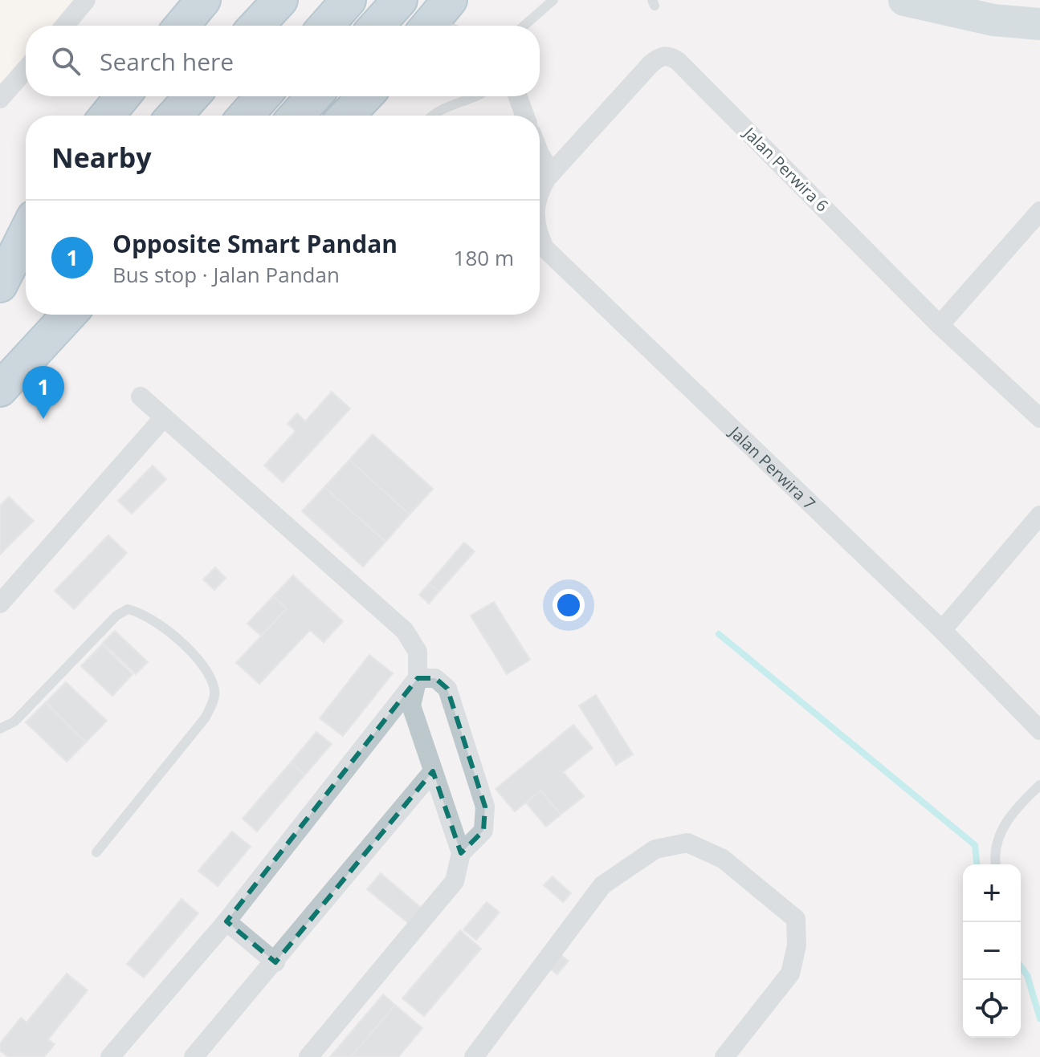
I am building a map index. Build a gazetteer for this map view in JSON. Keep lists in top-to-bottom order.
{
  "streets": {
    "street": ["Jalan Perwira 6", "Jalan Perwira 7"]
  },
  "page": {
    "search": "Search here",
    "heading": "Nearby",
    "list": [
      {
        "mark": "1",
        "name": "Opposite Smart Pandan",
        "note": "Bus stop · Jalan Pandan",
        "value": "180 m"
      }
    ],
    "pins": "1",
    "map_buttons": ["+", "−"]
  }
}
